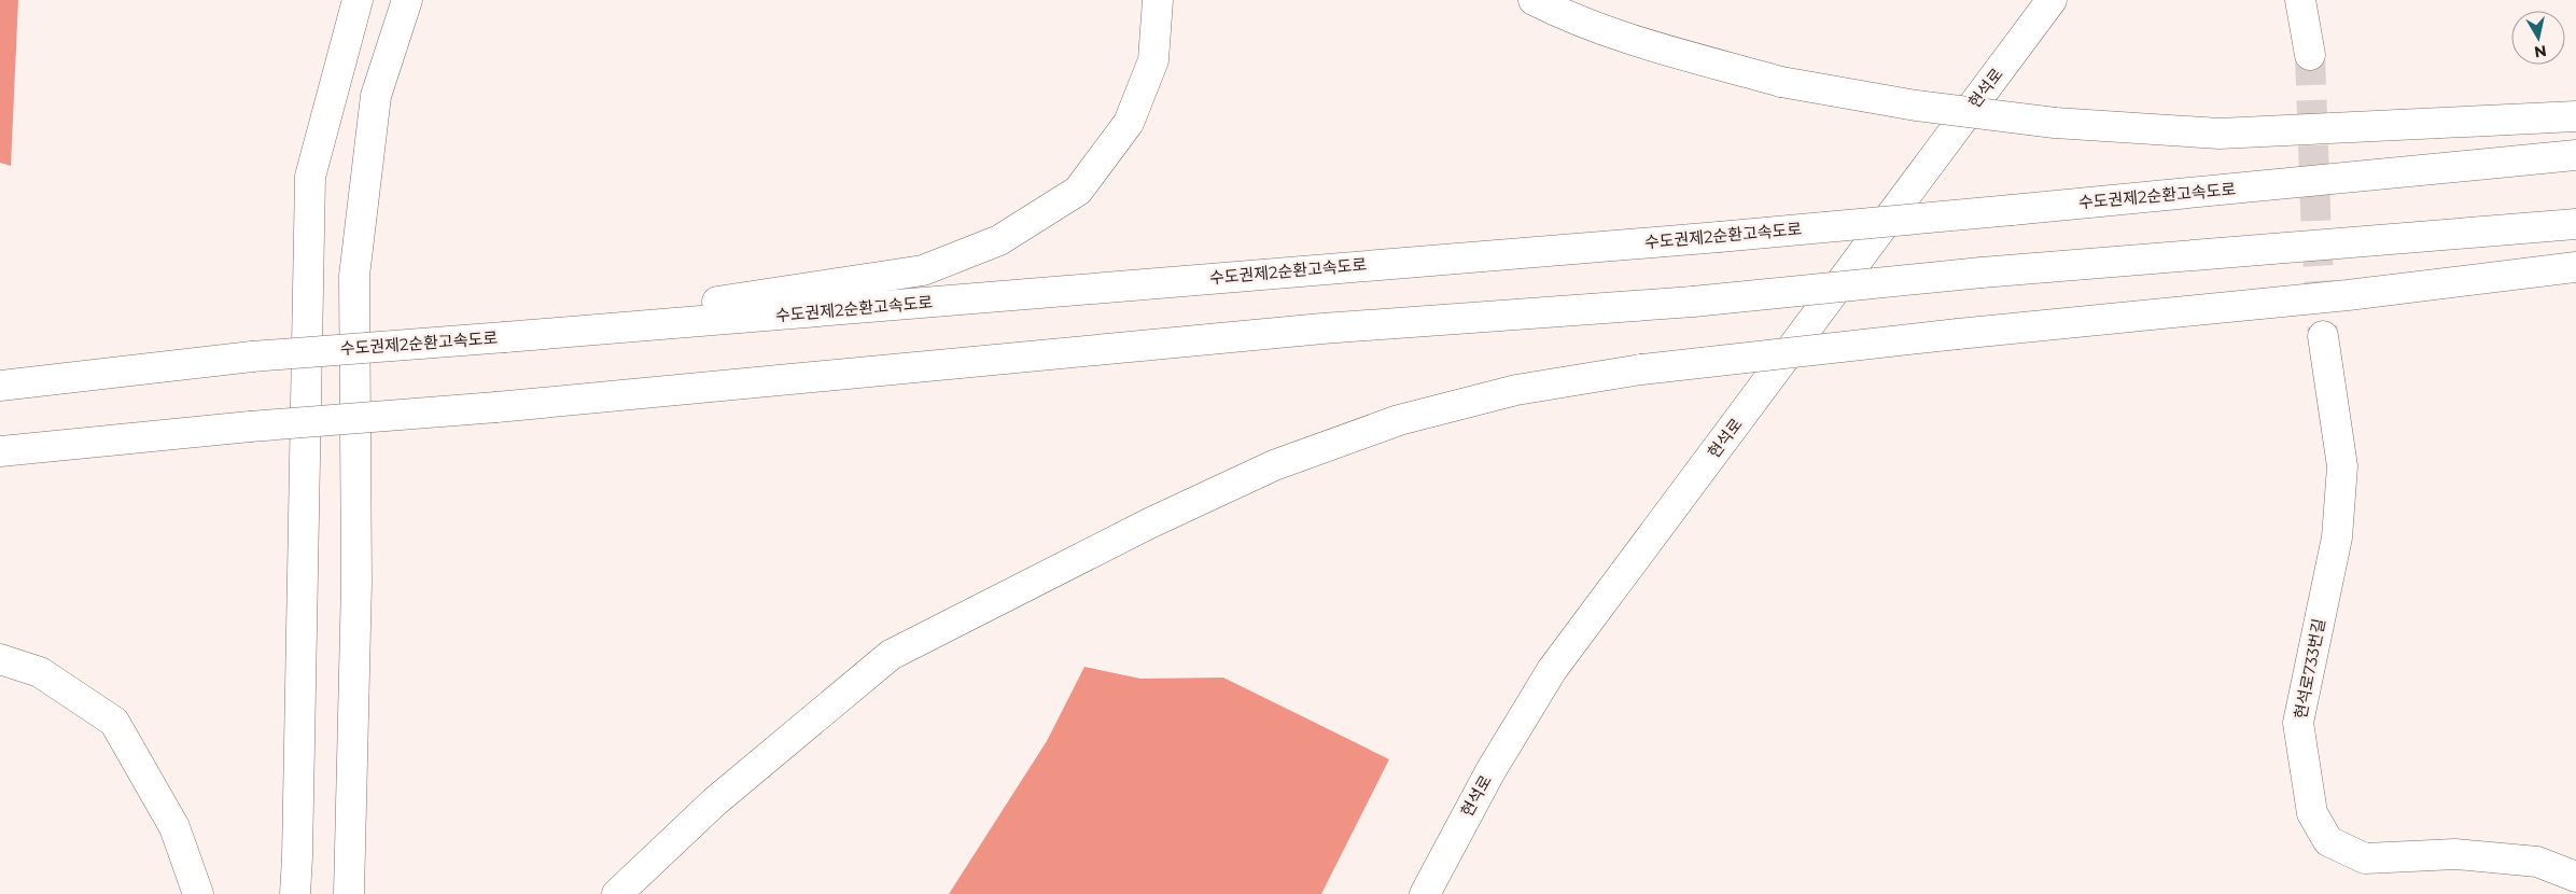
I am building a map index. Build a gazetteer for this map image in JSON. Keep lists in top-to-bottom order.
{
  "streets": {
    "main road": ["현석로", "수도권제2순환고속도로", "현석로733번길"]
  },
  "north": "bottom"
}
